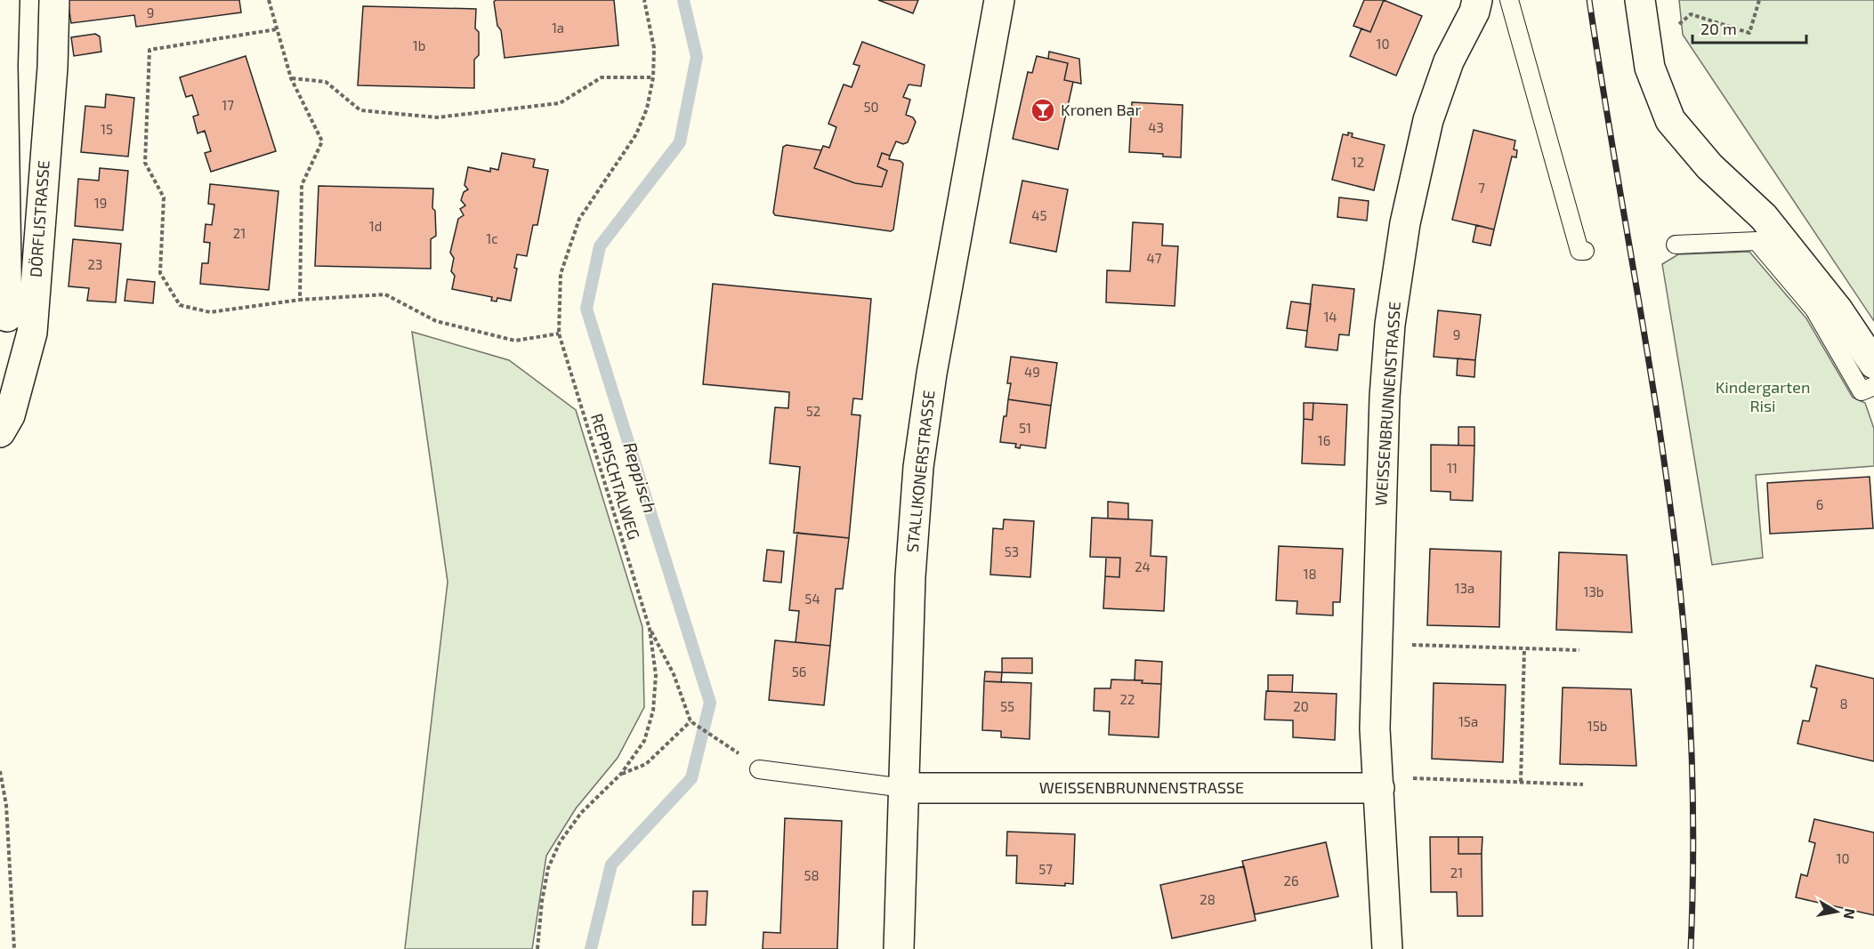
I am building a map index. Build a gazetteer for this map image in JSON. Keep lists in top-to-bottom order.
{
  "streets": {
    "street": ["DÖRFLISTRASSE", "WEISSENBRUNNENSTRASSE", "STALLIKONERSTRASSE"],
    "path": ["REPPISCHTALWEG"]
  },
  "crossings": [
    ["WEISSENBRUNNENSTRASSE", "STALLIKONERSTRASSE"]
  ],
  "water": ["Reppisch"],
  "parks": ["Kindergarten Risi"],
  "places": {
    "bar": ["Kronen Bar"]
  },
  "house_numbers": [
    "9",
    "1a",
    "10",
    "1b",
    "17",
    "50",
    "43",
    "15",
    "12",
    "7",
    "19",
    "45",
    "1d",
    "21",
    "1c",
    "47",
    "23",
    "14",
    "9",
    "49",
    "52",
    "51",
    "16",
    "11",
    "6",
    "53",
    "24",
    "18",
    "13a",
    "13b",
    "54",
    "56",
    "22",
    "8",
    "55",
    "20",
    "15a",
    "15b",
    "10",
    "57",
    "21",
    "58",
    "26",
    "28"
  ],
  "scale_bar": "20 m",
  "north": "right"
}
